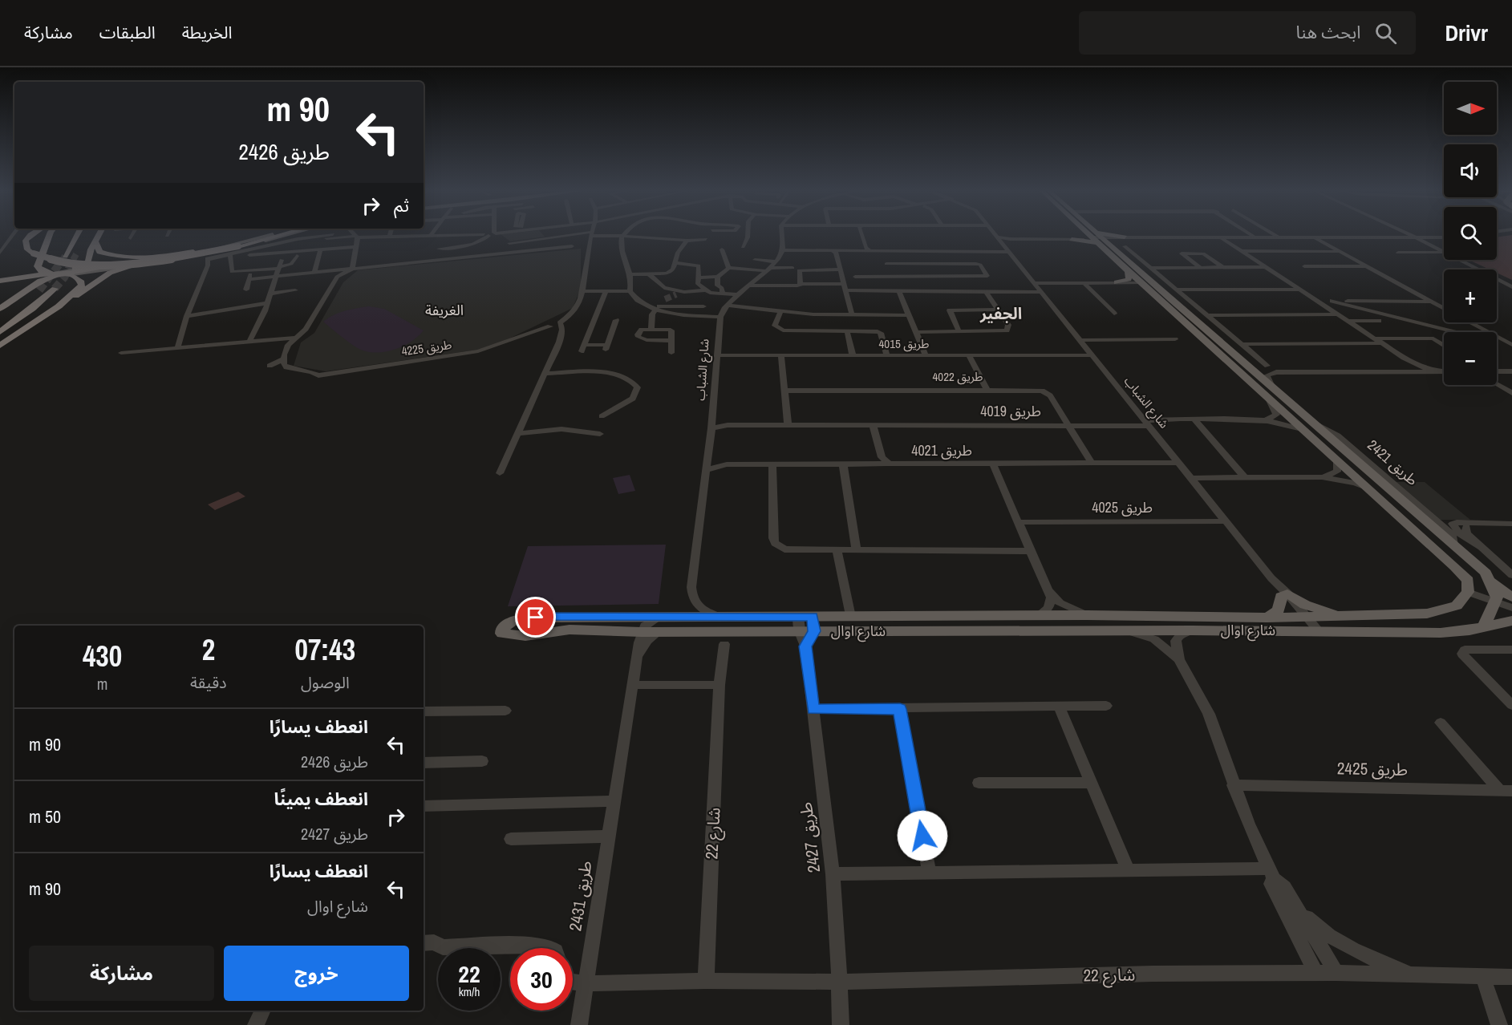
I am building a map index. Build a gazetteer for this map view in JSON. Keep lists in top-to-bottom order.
{
  "streets": {
    "main road": ["شارع اوال"],
    "street": [
      "طريق 4015",
      "طريق 4225",
      "شارع الشباب",
      "طريق 4022",
      "طريق 4019",
      "طريق 4021",
      "طريق 2421",
      "طريق 4025",
      "طريق 2425",
      "شارع 22",
      "طريق 2427",
      "طريق 2431"
    ]
  },
  "crossings": [
    ["طريق 4015", "شارع الشباب"],
    ["شارع الشباب", "طريق 4019"],
    ["شارع الشباب", "طريق 4021"],
    ["شارع الشباب", "طريق 4025"],
    ["شارع الشباب", "شارع اوال"],
    ["طريق 4022", "طريق 4019"],
    ["طريق 4022", "طريق 4021"],
    ["شارع اوال", "طريق 2427"],
    ["شارع اوال", "طريق 2431"],
    ["شارع 22", "طريق 2427"],
    ["شارع 22", "طريق 2431"]
  ],
  "districts": ["الغريفة", "الجفير"],
  "north": "right",
  "page": {
    "header": "Drivr",
    "search": "ابحث هنا",
    "nav": ["الخريطة", "الطبقات", "مشاركة"],
    "map_buttons": ["+", "−"],
    "turn": ["90 m", "طريق 2426"],
    "then": "ثم",
    "eta": [
      "07:43",
      "الوصول",
      "2",
      "دقيقة",
      "430",
      "m"
    ],
    "list": [
      {
        "name": "انعطف يسارًا",
        "note": "طريق 2426",
        "value": "90 m"
      },
      {
        "name": "انعطف يمينًا",
        "note": "طريق 2427",
        "value": "50 m"
      },
      {
        "name": "انعطف يسارًا",
        "note": "شارع اوال",
        "value": "90 m"
      }
    ],
    "buttons": ["خروج", "مشاركة"],
    "speed": "22 km/h",
    "limit": "30"
  }
}
